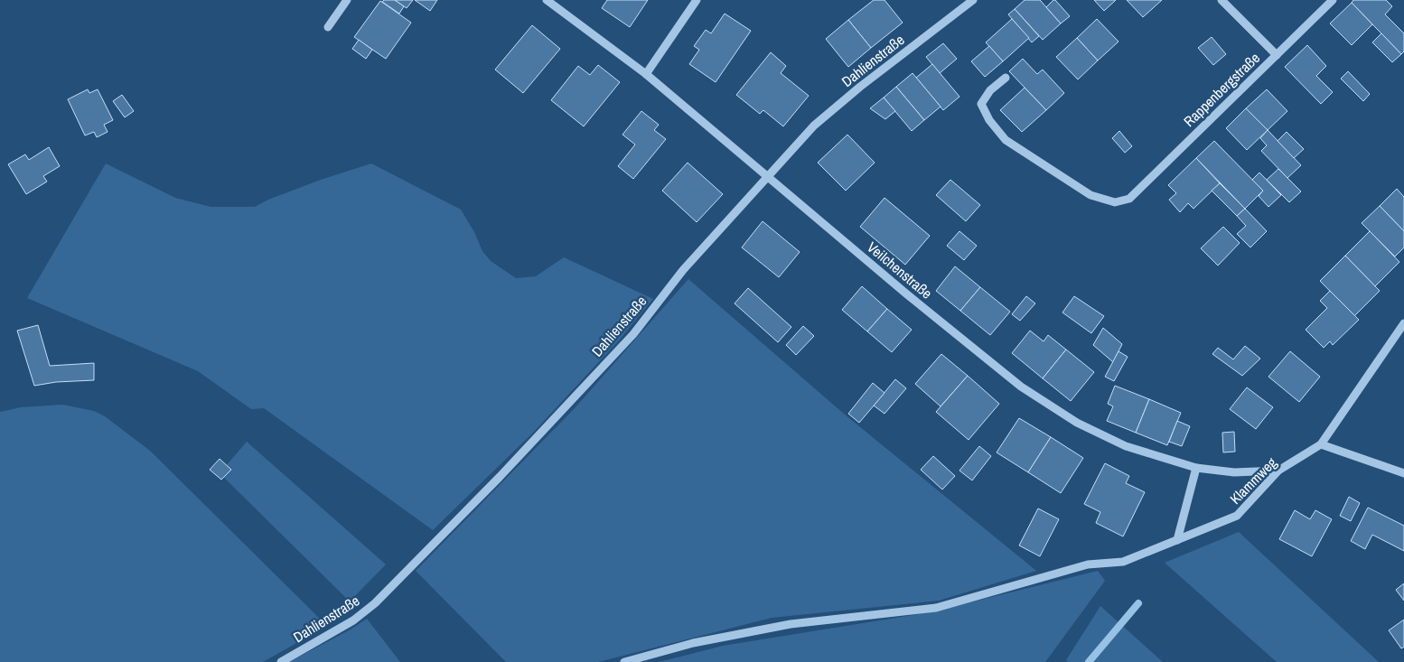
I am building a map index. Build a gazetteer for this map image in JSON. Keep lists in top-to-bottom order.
{
  "streets": {
    "street": [
      "Dahlienstraße",
      "Rappenbergstraße",
      "Veilchenstraße",
      "Klammweg"
    ]
  },
  "crossings": [
    ["Dahlienstraße", "Veilchenstraße"],
    ["Veilchenstraße", "Klammweg"]
  ]
}
